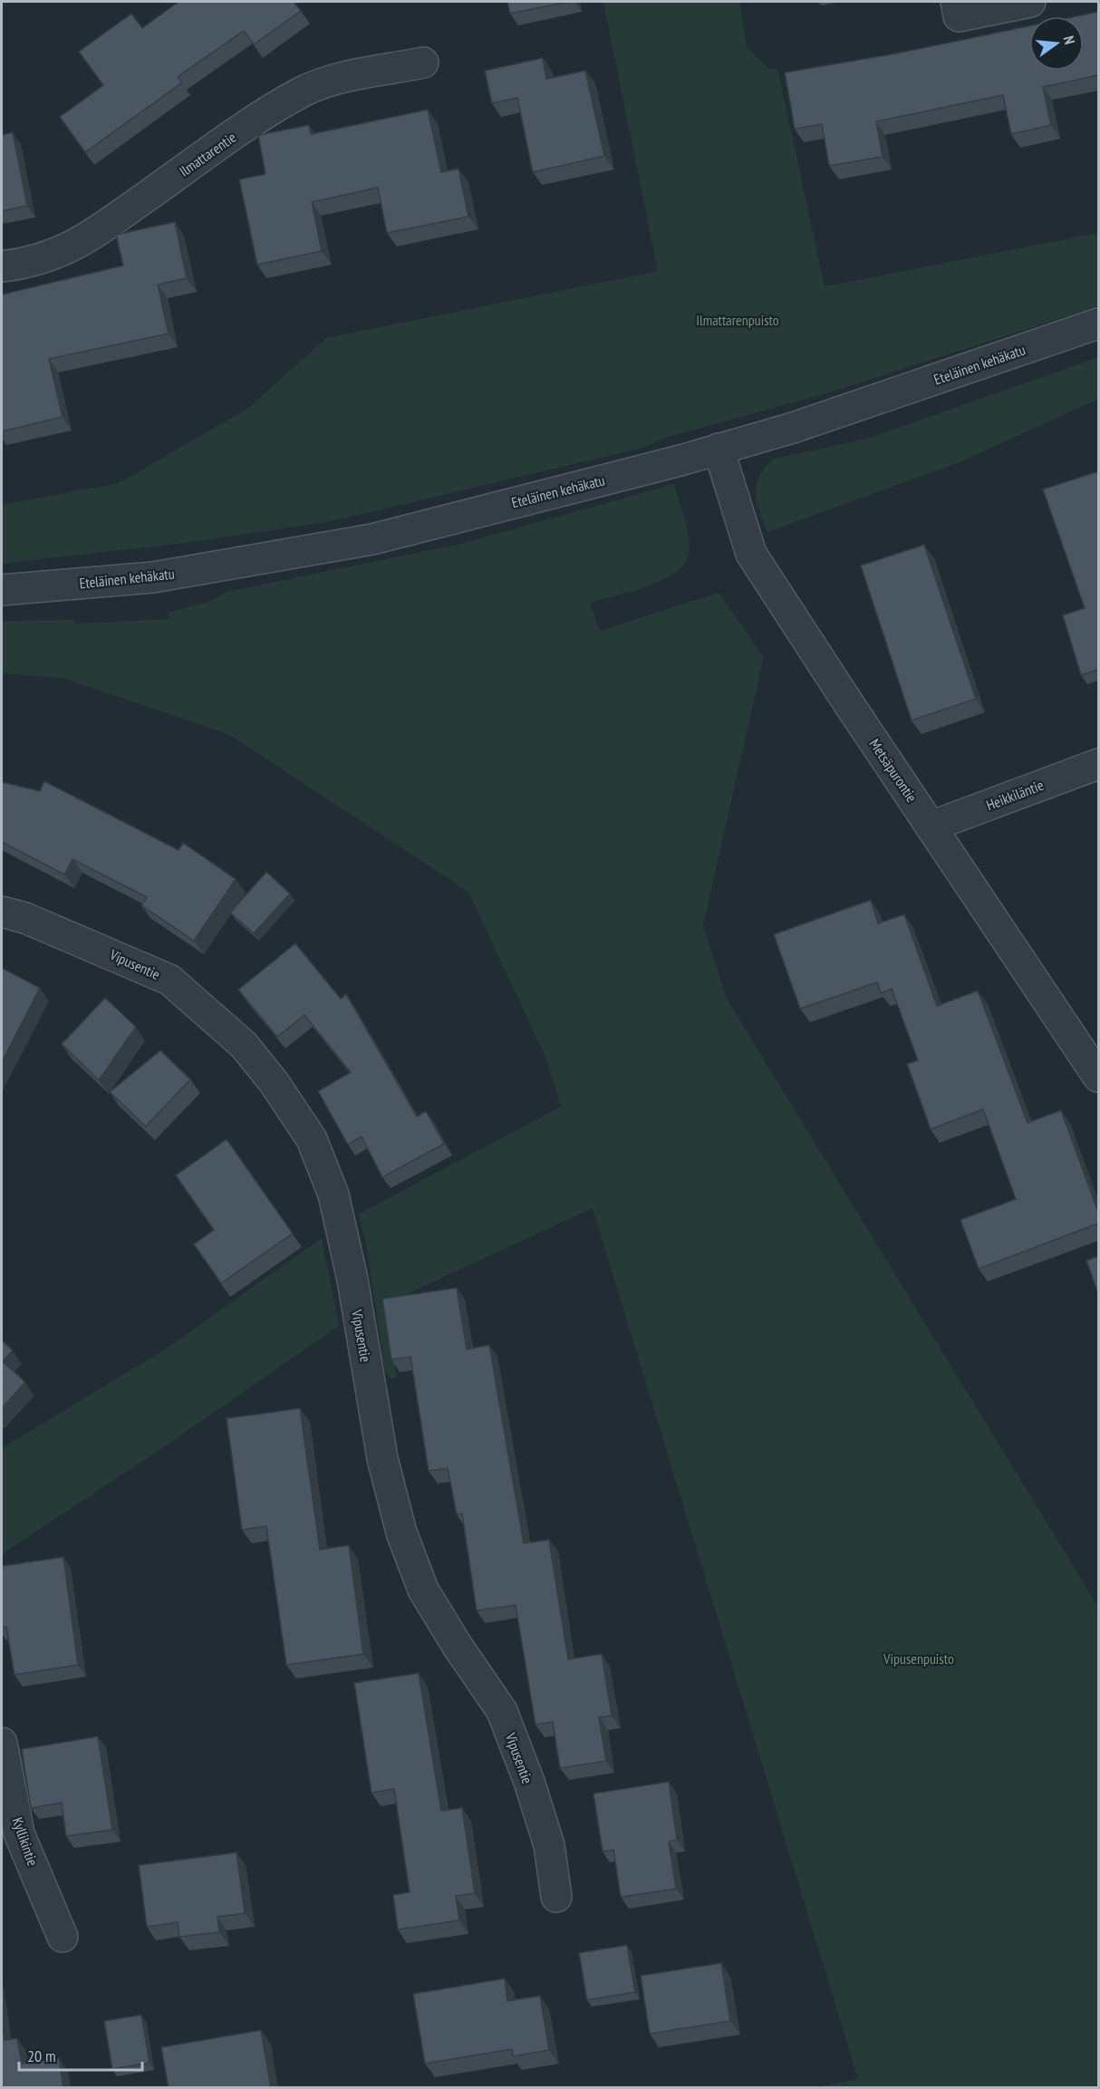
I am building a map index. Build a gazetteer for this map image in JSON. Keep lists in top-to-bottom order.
{
  "streets": {
    "street": [
      "Ilmattarentie",
      "Eteläinen kehäkatu",
      "Metsäpurontie",
      "Heikkiläntie",
      "Vipusentie",
      "Kyllikintie"
    ]
  },
  "crossings": [
    ["Eteläinen kehäkatu", "Metsäpurontie"],
    ["Metsäpurontie", "Heikkiläntie"]
  ],
  "parks": ["Ilmattarenpuisto", "Vipusenpuisto"],
  "scale_bar": "20 m",
  "north": "right"
}
